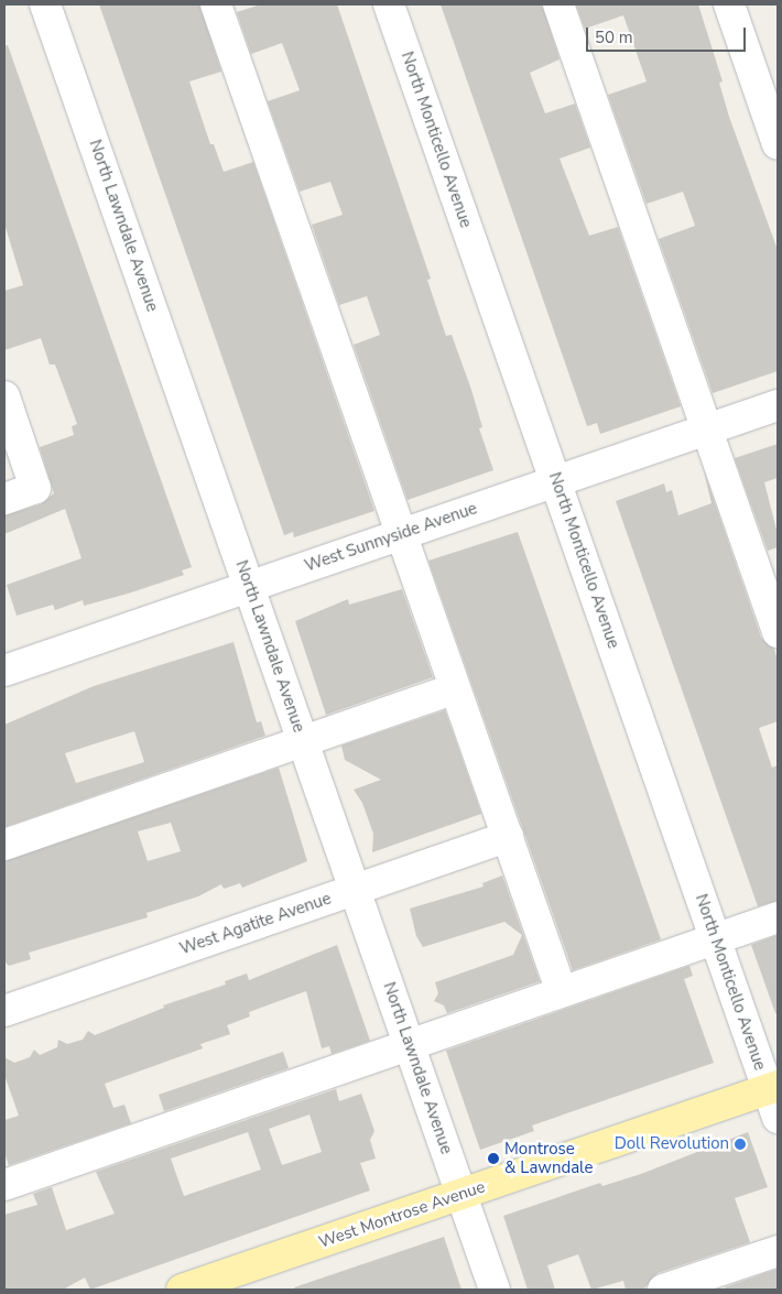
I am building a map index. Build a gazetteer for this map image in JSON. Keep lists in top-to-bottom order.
{
  "streets": {
    "main road": ["West Montrose Avenue"],
    "street": [
      "North Monticello Avenue",
      "North Lawndale Avenue",
      "West Sunnyside Avenue",
      "West Agatite Avenue"
    ]
  },
  "crossings": [
    ["North Monticello Avenue", "West Sunnyside Avenue"],
    ["North Monticello Avenue", "West Montrose Avenue"],
    ["North Lawndale Avenue", "West Sunnyside Avenue"],
    ["North Lawndale Avenue", "West Agatite Avenue"],
    ["North Lawndale Avenue", "West Montrose Avenue"]
  ],
  "places": ["Doll Revolution", "Montrose & Lawndale"],
  "scale_bar": "50 m"
}
